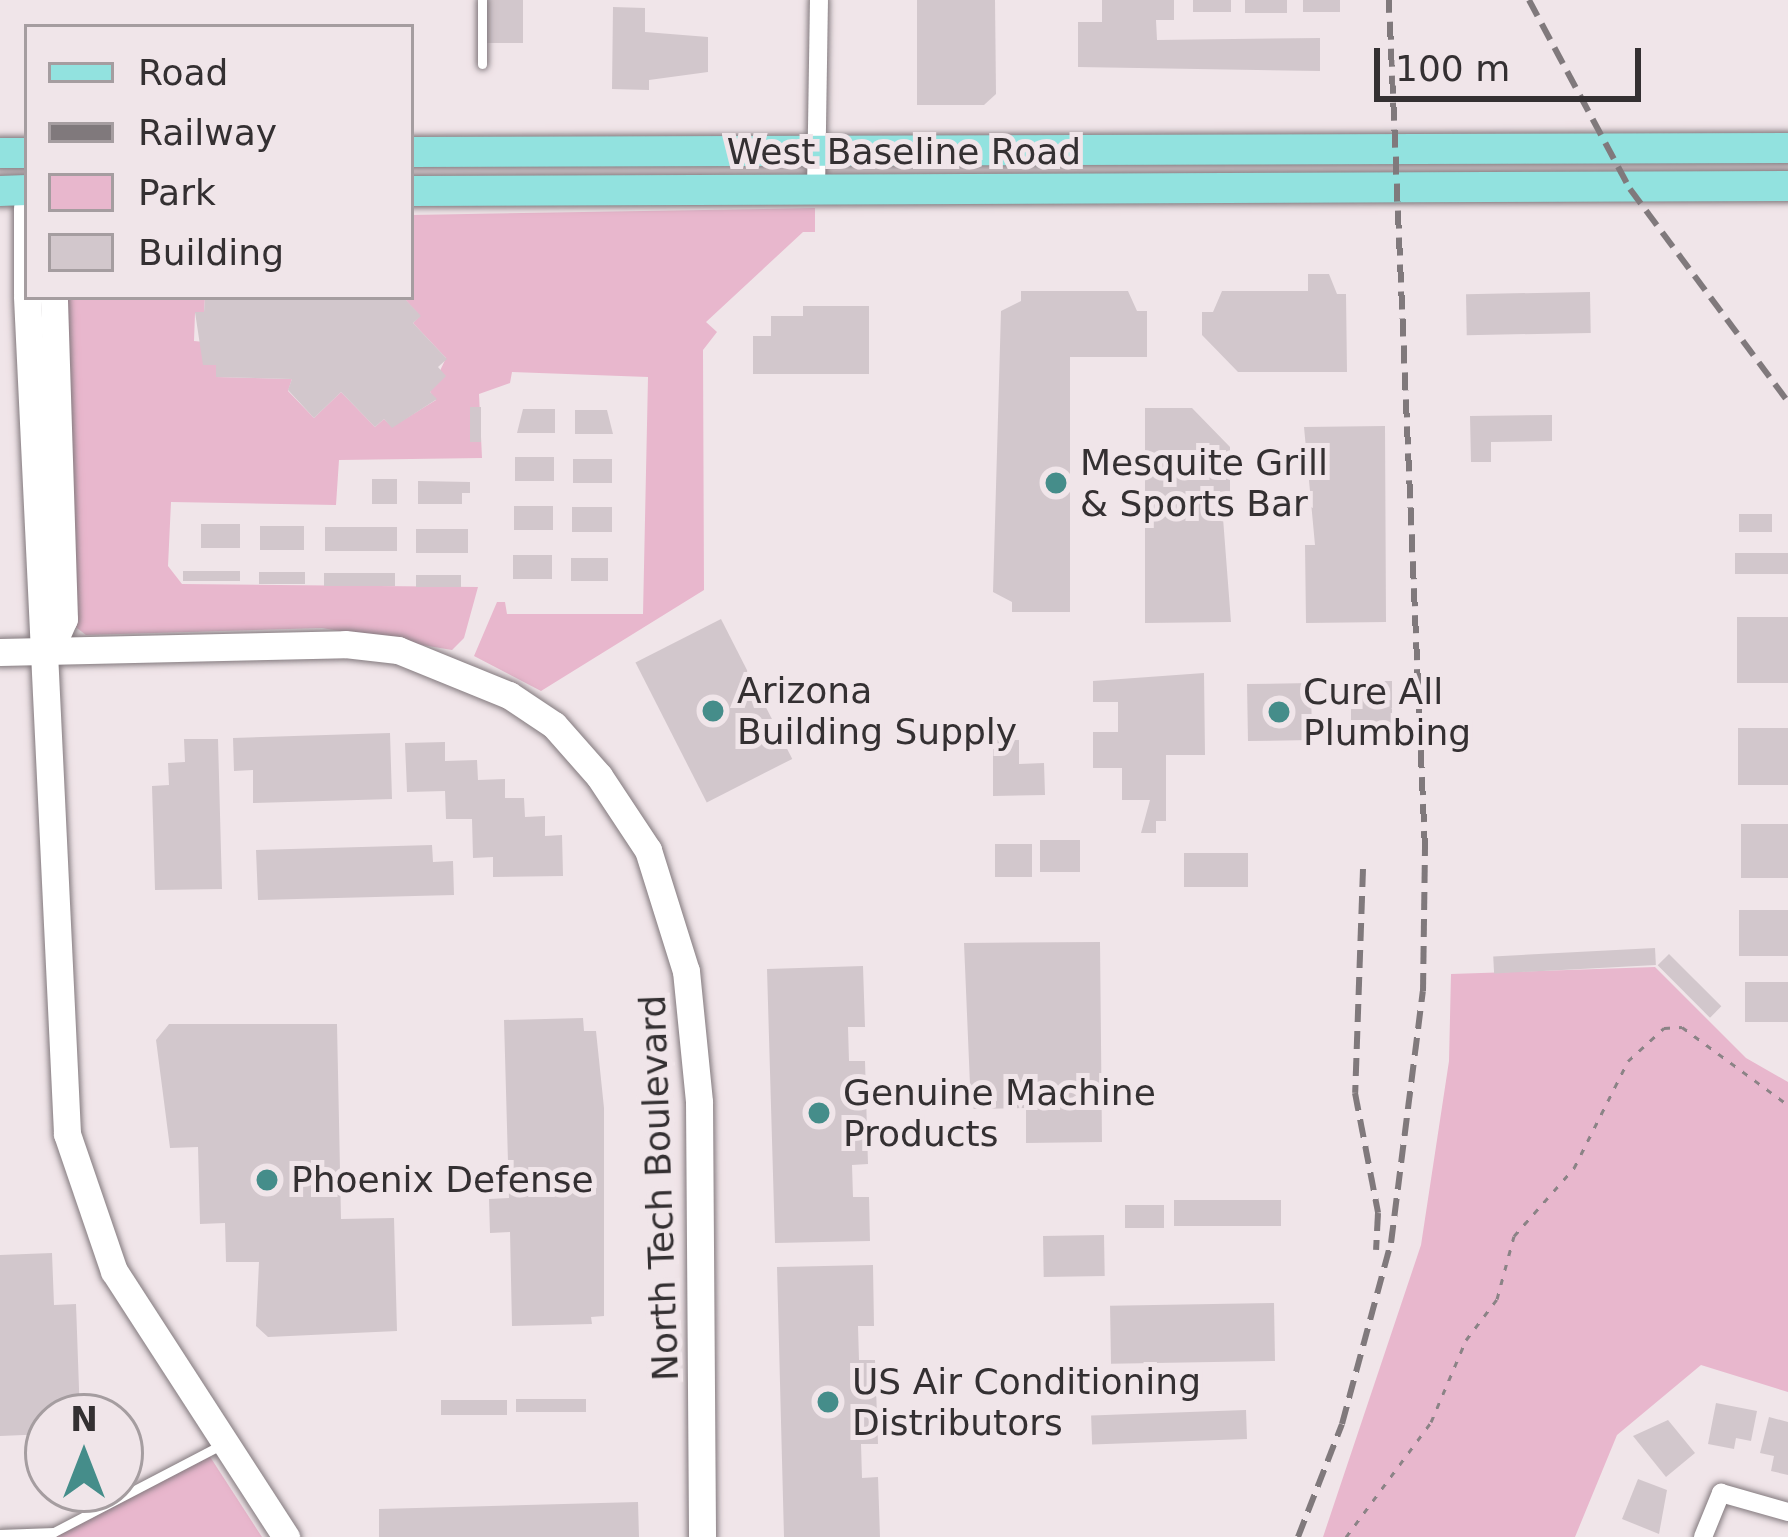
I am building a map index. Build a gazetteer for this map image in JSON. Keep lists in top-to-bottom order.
{
  "streets": {
    "main road": ["West Baseline Road"],
    "street": ["North Tech Boulevard"]
  },
  "places": [
    "Mesquite Grill & Sports Bar",
    "Arizona Building Supply",
    "Cure All Plumbing",
    "Genuine Machine Products",
    "Phoenix Defense",
    "US Air Conditioning Distributors"
  ],
  "legend": [
    "Road",
    "Railway",
    "Park",
    "Building"
  ],
  "scale_bar": "100 m",
  "north": "top"
}
